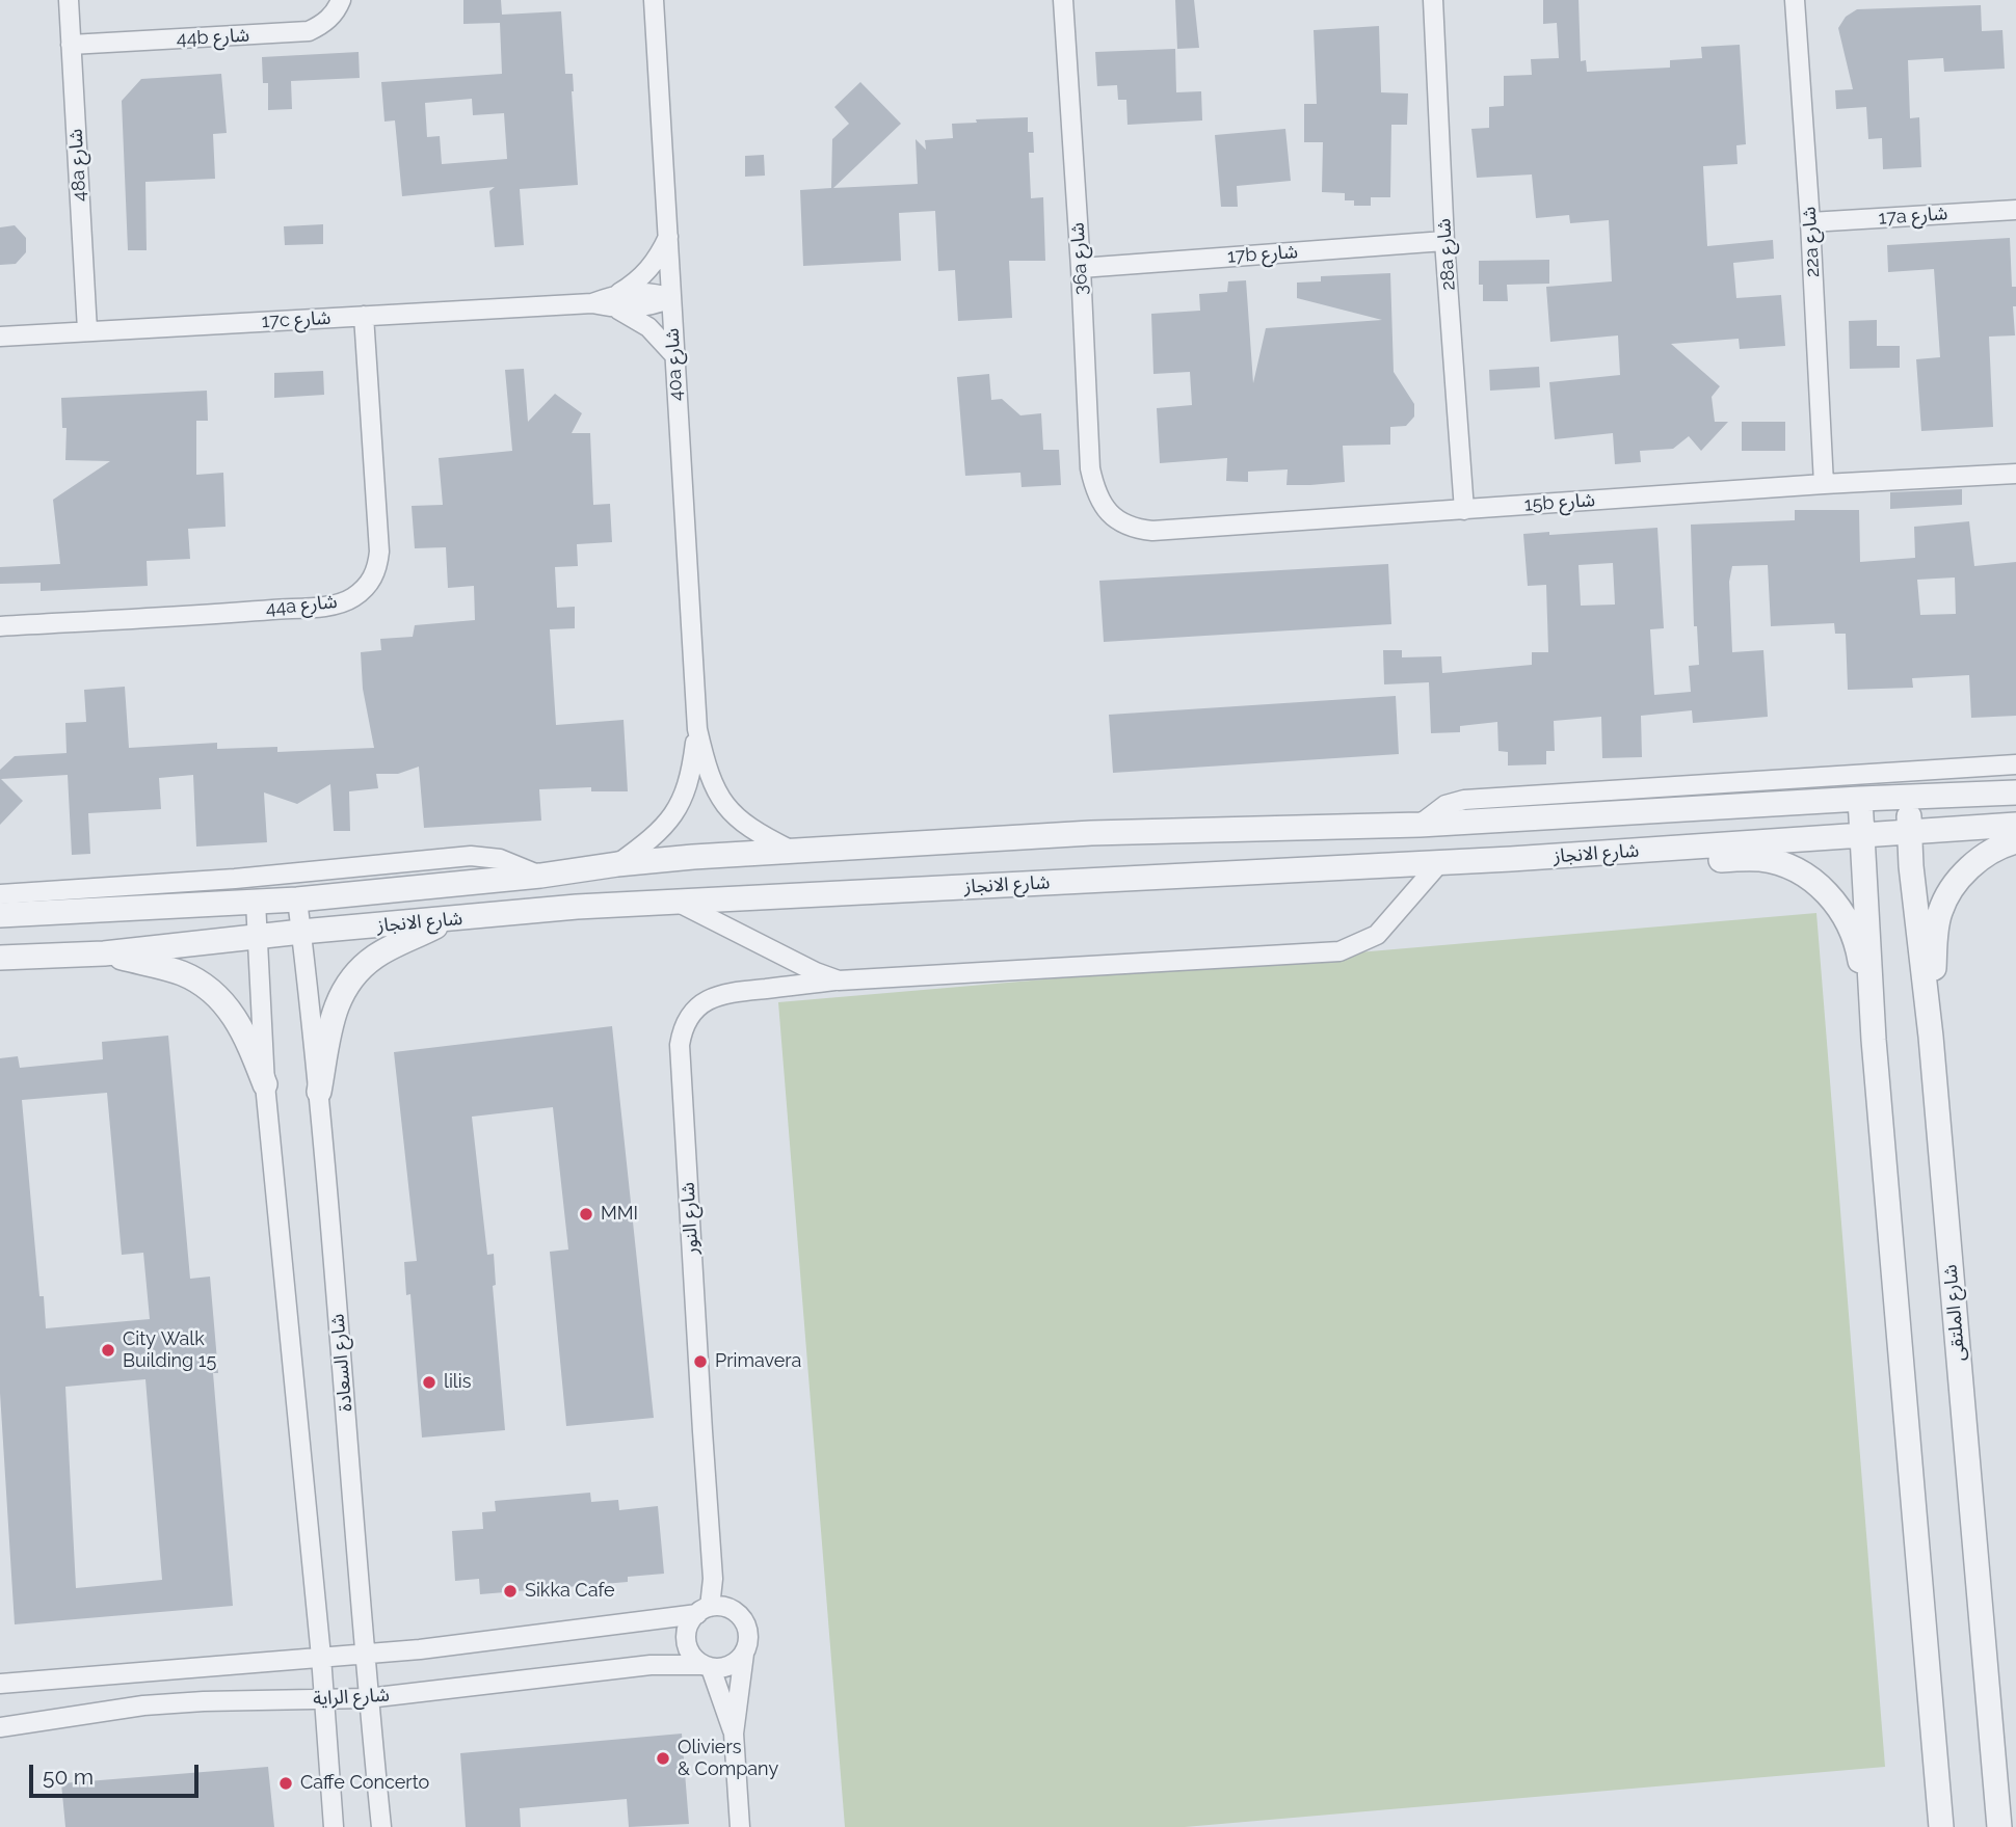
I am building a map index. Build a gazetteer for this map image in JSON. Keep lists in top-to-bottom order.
{
  "streets": {
    "street": [
      "44b شارع",
      "48a شارع",
      "17a شارع",
      "22a شارع",
      "17b شارع",
      "28a شارع",
      "36a شارع",
      "17c شارع",
      "40a شارع",
      "15b شارع",
      "44a شارع",
      "شارع الانجاز",
      "شارع النور",
      "شارع الملتقى",
      "شارع السعادة",
      "شارع الراية"
    ]
  },
  "crossings": [
    ["44b شارع", "48a شارع"],
    ["48a شارع", "17c شارع"],
    ["17a شارع", "22a شارع"],
    ["22a شارع", "15b شارع"],
    ["17b شارع", "28a شارع"],
    ["17b شارع", "36a شارع"],
    ["28a شارع", "15b شارع"],
    ["36a شارع", "15b شارع"],
    ["17c شارع", "40a شارع"],
    ["17c شارع", "44a شارع"],
    ["40a شارع", "شارع الانجاز"],
    ["شارع الانجاز", "شارع النور"],
    ["شارع الانجاز", "شارع الملتقى"],
    ["شارع الانجاز", "شارع السعادة"],
    ["شارع النور", "شارع الراية"],
    ["شارع السعادة", "شارع الراية"]
  ],
  "places": [
    "MMI",
    "City Walk Building 15",
    "Primavera",
    "lilis",
    "Sikka Cafe",
    "Oliviers & Company",
    "Caffe Concerto"
  ],
  "scale_bar": "50 m"
}
